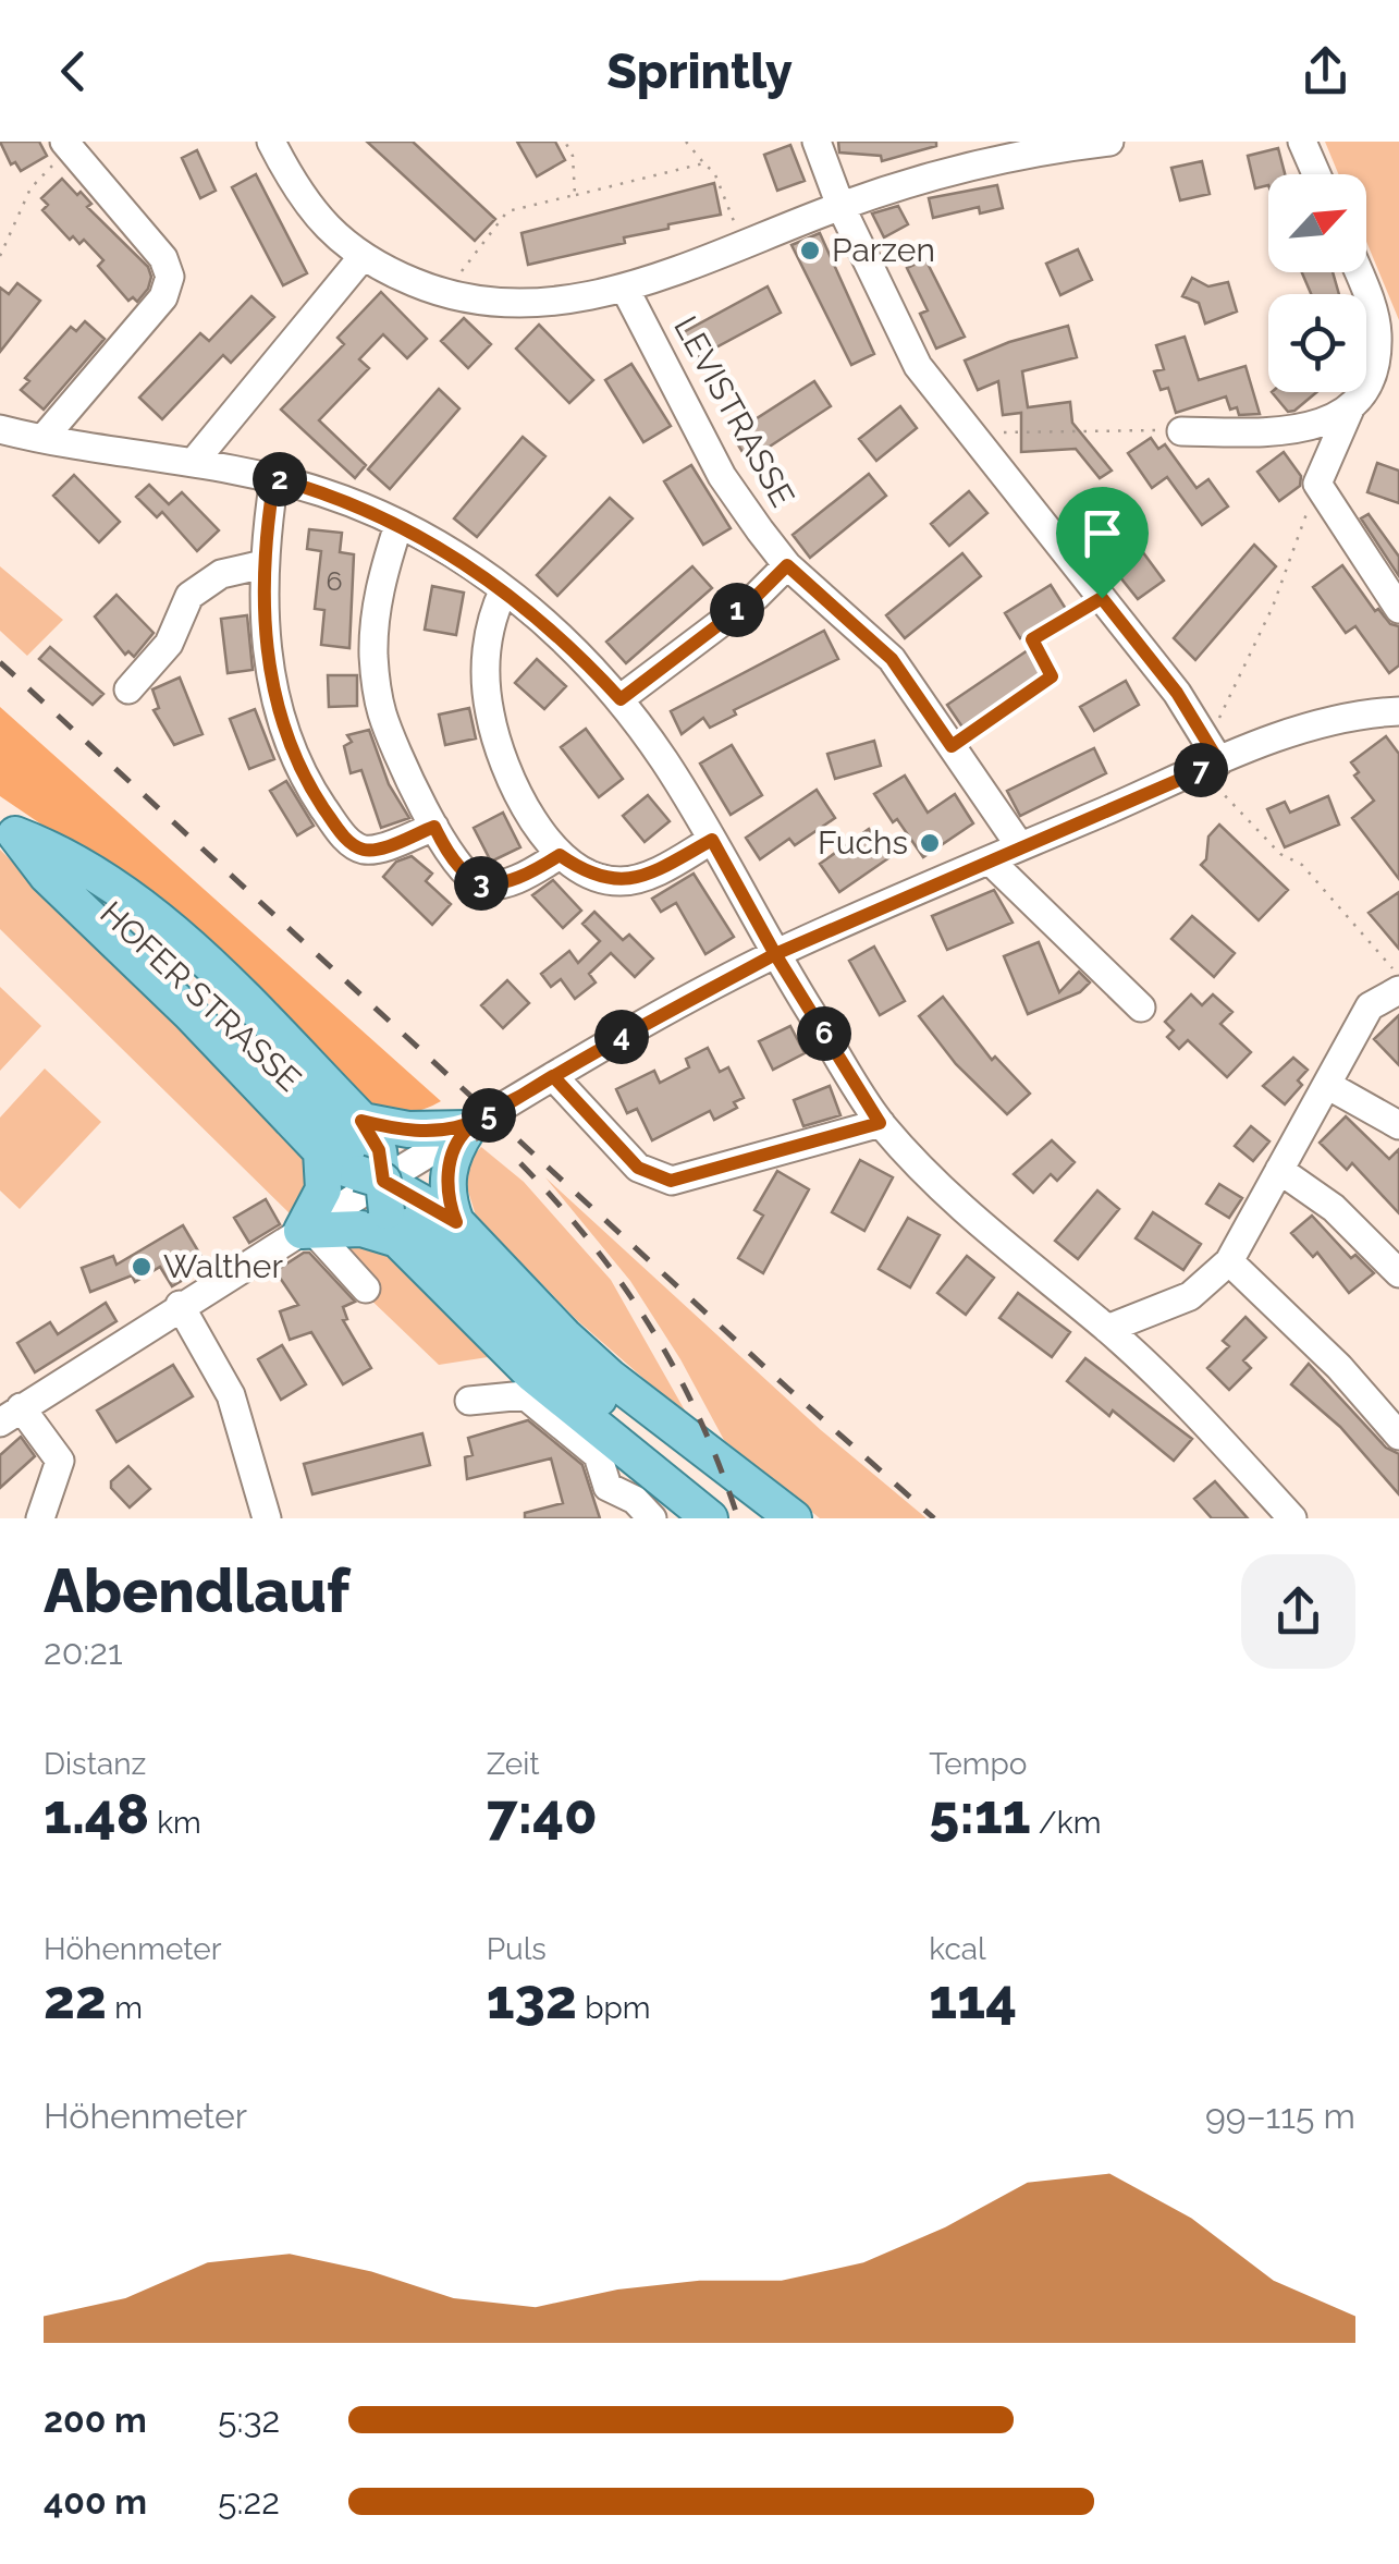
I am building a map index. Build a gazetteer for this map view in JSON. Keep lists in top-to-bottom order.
{
  "streets": {
    "main road": ["HOFER STRASSE"],
    "street": ["LEVISTRASSE"]
  },
  "places": ["Parzen", "Fuchs", "Walther"],
  "house_numbers": ["6"],
  "north": "top right",
  "page": {
    "header": "Sprintly",
    "pins": [
      "2",
      "1",
      "7",
      "3",
      "6",
      "4",
      "5"
    ],
    "heading": ["Abendlauf", "20:21"],
    "stats": [
      ["Distanz", "1.48 km"],
      ["Zeit", "7:40"],
      ["Tempo", "5:11 /km"],
      ["Höhenmeter", "22 m"],
      ["Puls", "132 bpm"],
      ["kcal", "114"]
    ],
    "chart": ["Höhenmeter", "99–115 m"],
    "list": [
      {
        "name": "200 m",
        "note": "5:32"
      },
      {
        "name": "400 m",
        "note": "5:22"
      }
    ]
  }
}
